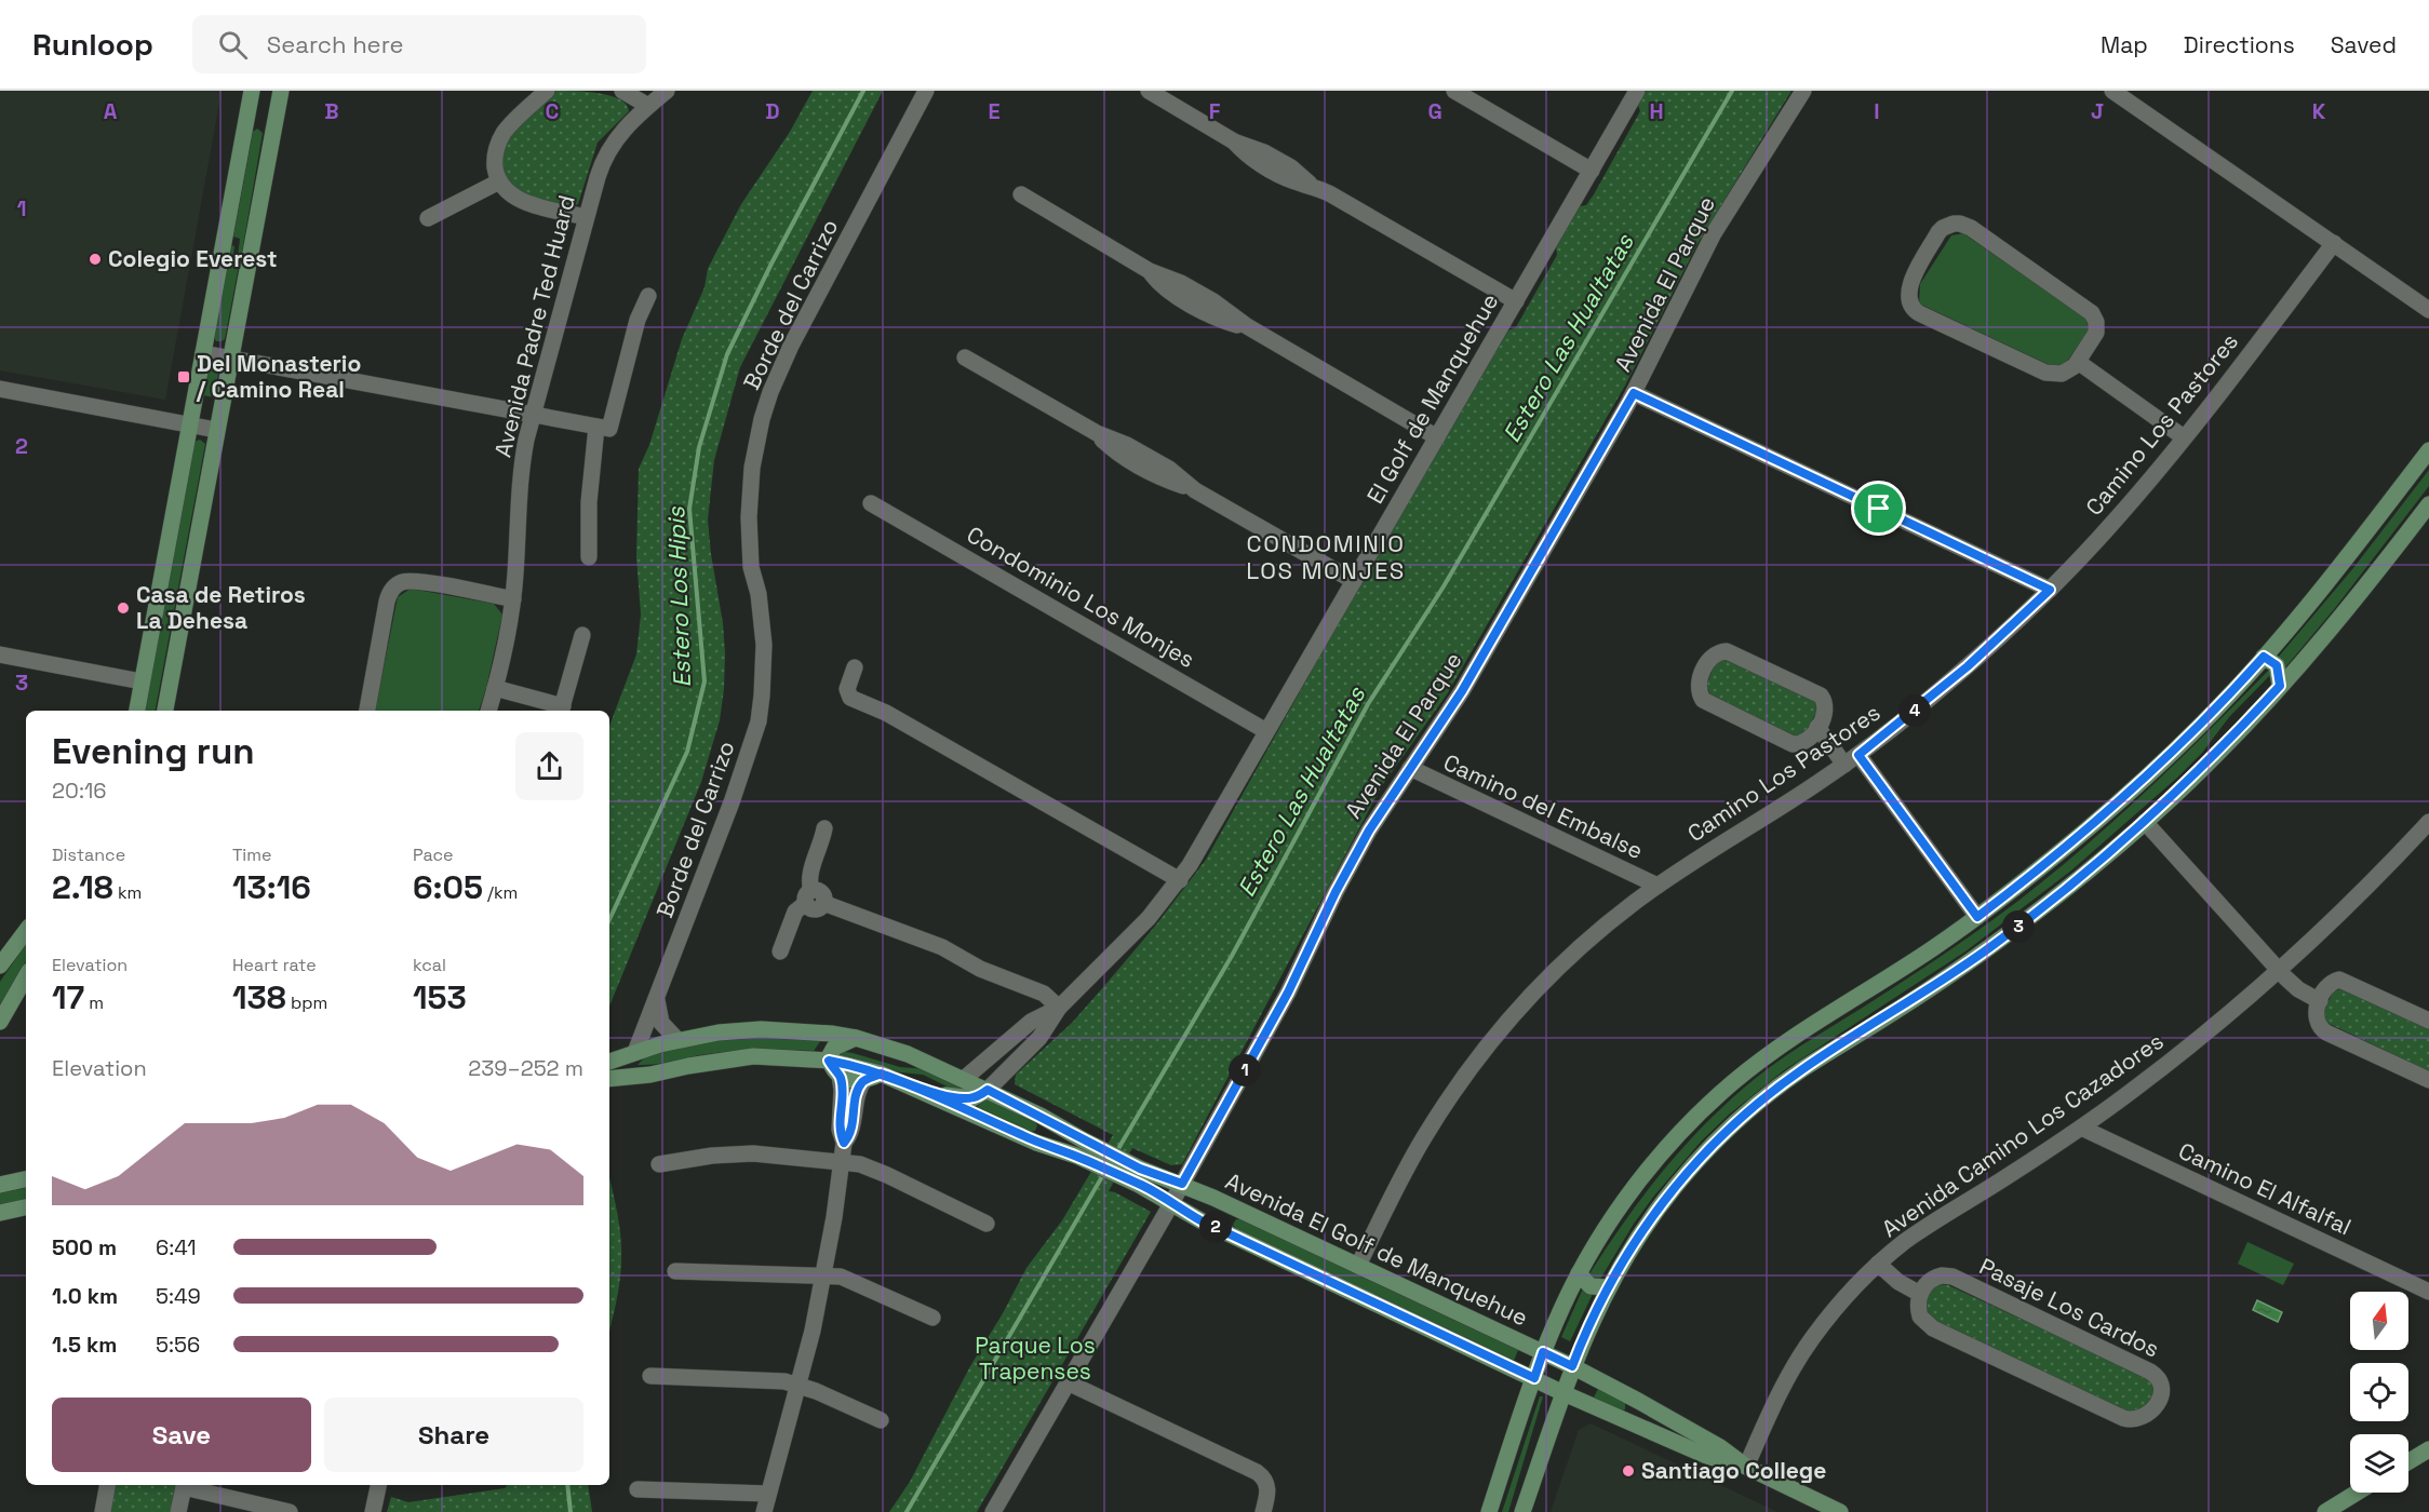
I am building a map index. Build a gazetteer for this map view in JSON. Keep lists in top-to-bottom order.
{
  "streets": {
    "main road": ["Avenida El Golf de Manquehue"],
    "street": [
      "Avenida El Parque",
      "Borde del Carrizo",
      "Avenida Padre Ted Huard",
      "El Golf de Manquehue",
      "Camino Los Pastores",
      "Condominio Los Monjes",
      "Camino del Embalse",
      "Avenida Camino Los Cazadores",
      "Camino El Alfalfal",
      "Pasaje Los Cardos"
    ]
  },
  "crossings": [
    ["Avenida El Parque", "Camino del Embalse"],
    ["Avenida El Parque", "Avenida El Golf de Manquehue"],
    ["Borde del Carrizo", "Avenida El Golf de Manquehue"],
    ["El Golf de Manquehue", "Condominio Los Monjes"],
    ["El Golf de Manquehue", "Avenida El Golf de Manquehue"],
    ["Camino Los Pastores", "Camino del Embalse"],
    ["Camino Los Pastores", "Avenida El Golf de Manquehue"],
    ["Avenida Camino Los Cazadores", "Camino El Alfalfal"],
    ["Avenida Camino Los Cazadores", "Avenida El Golf de Manquehue"]
  ],
  "districts": ["CONDOMINIO LOS MONJES"],
  "water": ["Estero Las Hualtatas", "Estero Los Hipis"],
  "parks": ["Parque Los Trapenses"],
  "places": {
    "other": ["Colegio Everest", "Casa de Retiros La Dehesa", "Santiago College"],
    "transit": ["Del Monasterio / Camino Real"]
  },
  "north": "top",
  "page": {
    "header": "Runloop",
    "search": "Search here",
    "nav": ["Map", "Directions", "Saved"],
    "pins": [
      "4",
      "3",
      "1",
      "2"
    ],
    "heading": ["Evening run", "20:16"],
    "stats": [
      ["Distance", "2.18 km"],
      ["Time", "13:16"],
      ["Pace", "6:05 /km"],
      ["Elevation", "17 m"],
      ["Heart rate", "138 bpm"],
      ["kcal", "153"]
    ],
    "chart": ["Elevation", "239–252 m"],
    "list": [
      {
        "name": "500 m",
        "note": "6:41"
      },
      {
        "name": "1.0 km",
        "note": "5:49"
      },
      {
        "name": "1.5 km",
        "note": "5:56"
      }
    ],
    "buttons": ["Save", "Share"]
  },
  "grid": {
    "columns": [
      "A",
      "B",
      "C",
      "D",
      "E",
      "F",
      "G",
      "H",
      "I",
      "J",
      "K"
    ],
    "rows": ["1", "2", "3"]
  }
}
